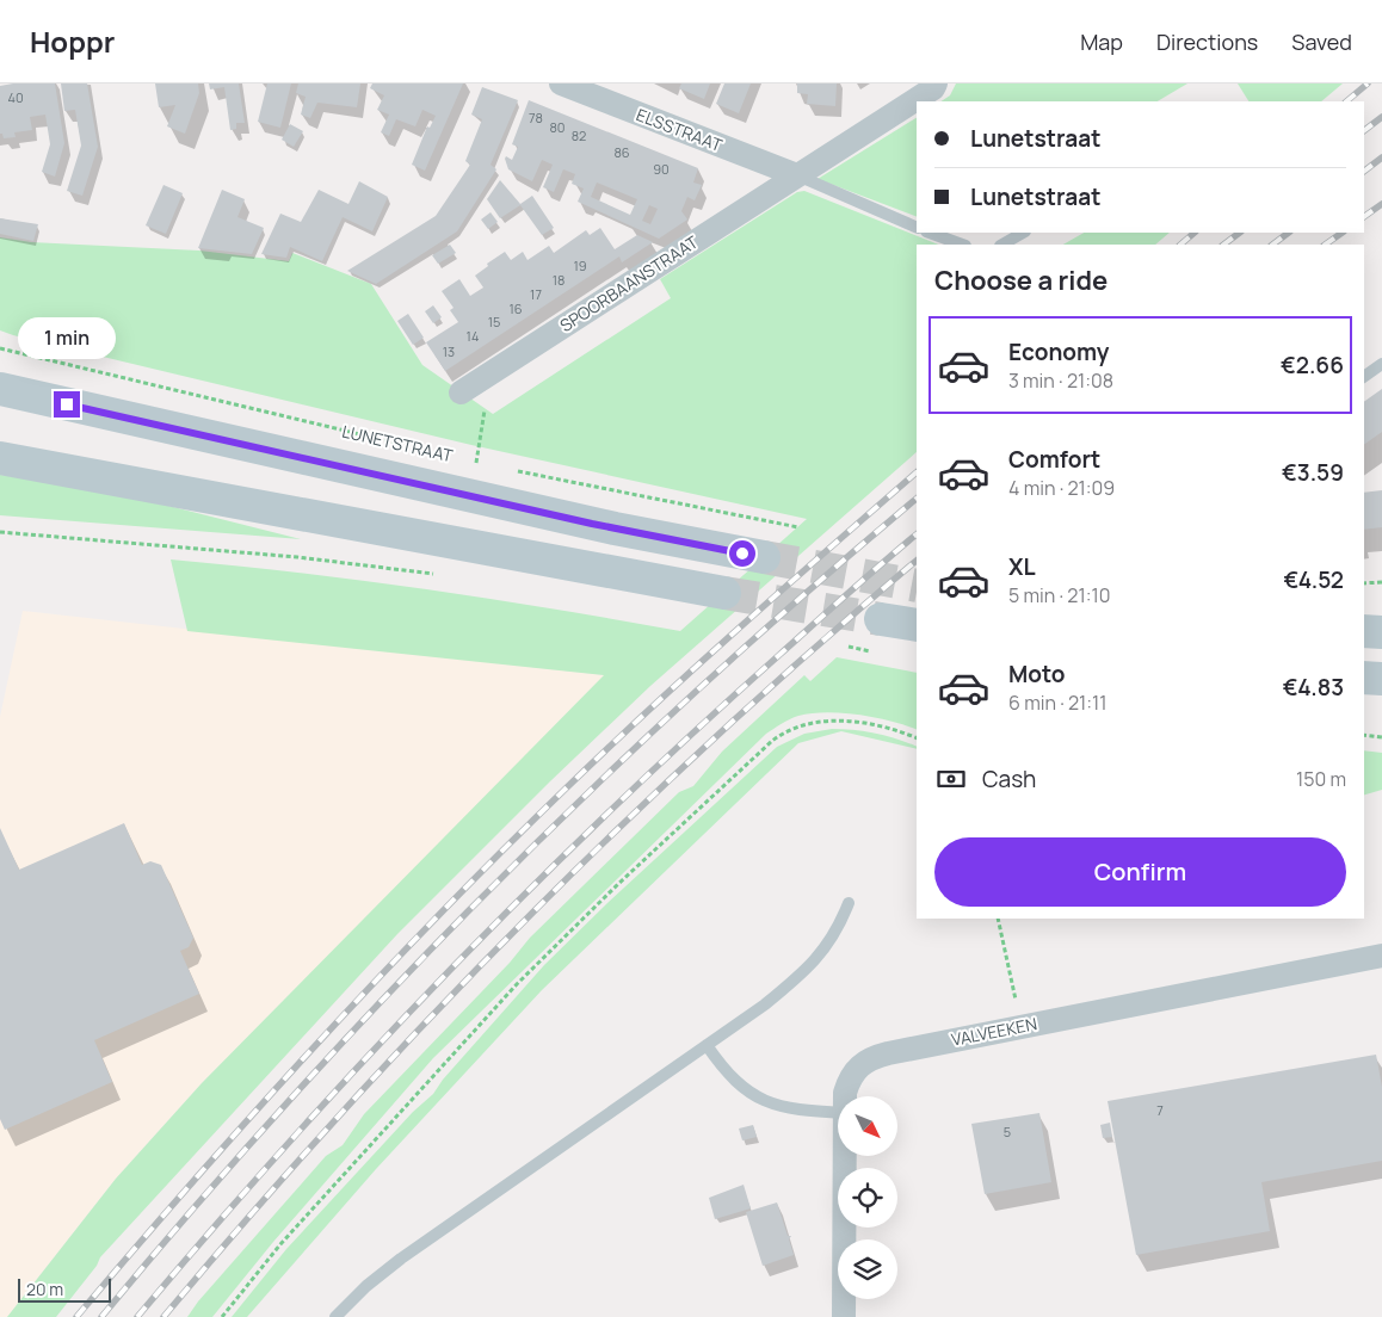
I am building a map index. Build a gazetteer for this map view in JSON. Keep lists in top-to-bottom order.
{
  "streets": {
    "street": ["ELSSTRAAT", "SPOORBAANSTRAAT", "VALVEEKEN"],
    "path": ["LUNETSTRAAT"]
  },
  "crossings": [
    ["ELSSTRAAT", "SPOORBAANSTRAAT"]
  ],
  "house_numbers": [
    "40",
    "78",
    "80",
    "82",
    "86",
    "90",
    "19",
    "18",
    "17",
    "16",
    "15",
    "14",
    "13",
    "7",
    "5"
  ],
  "scale_bar": "20 m",
  "north": "bottom right",
  "page": {
    "header": "Hoppr",
    "nav": ["Map", "Directions", "Saved"],
    "banner": ["Lunetstraat", "Lunetstraat"],
    "heading": "Choose a ride",
    "list": [
      {
        "name": "Economy",
        "note": "3 min · 21:08",
        "value": "€2.66"
      },
      {
        "name": "Comfort",
        "note": "4 min · 21:09",
        "value": "€3.59"
      },
      {
        "name": "XL",
        "note": "5 min · 21:10",
        "value": "€4.52"
      },
      {
        "name": "Moto",
        "note": "6 min · 21:11",
        "value": "€4.83"
      }
    ],
    "bubble": "1 min",
    "pay": ["Cash", "150 m"],
    "buttons": "Confirm",
    "scale": "20 m"
  }
}
